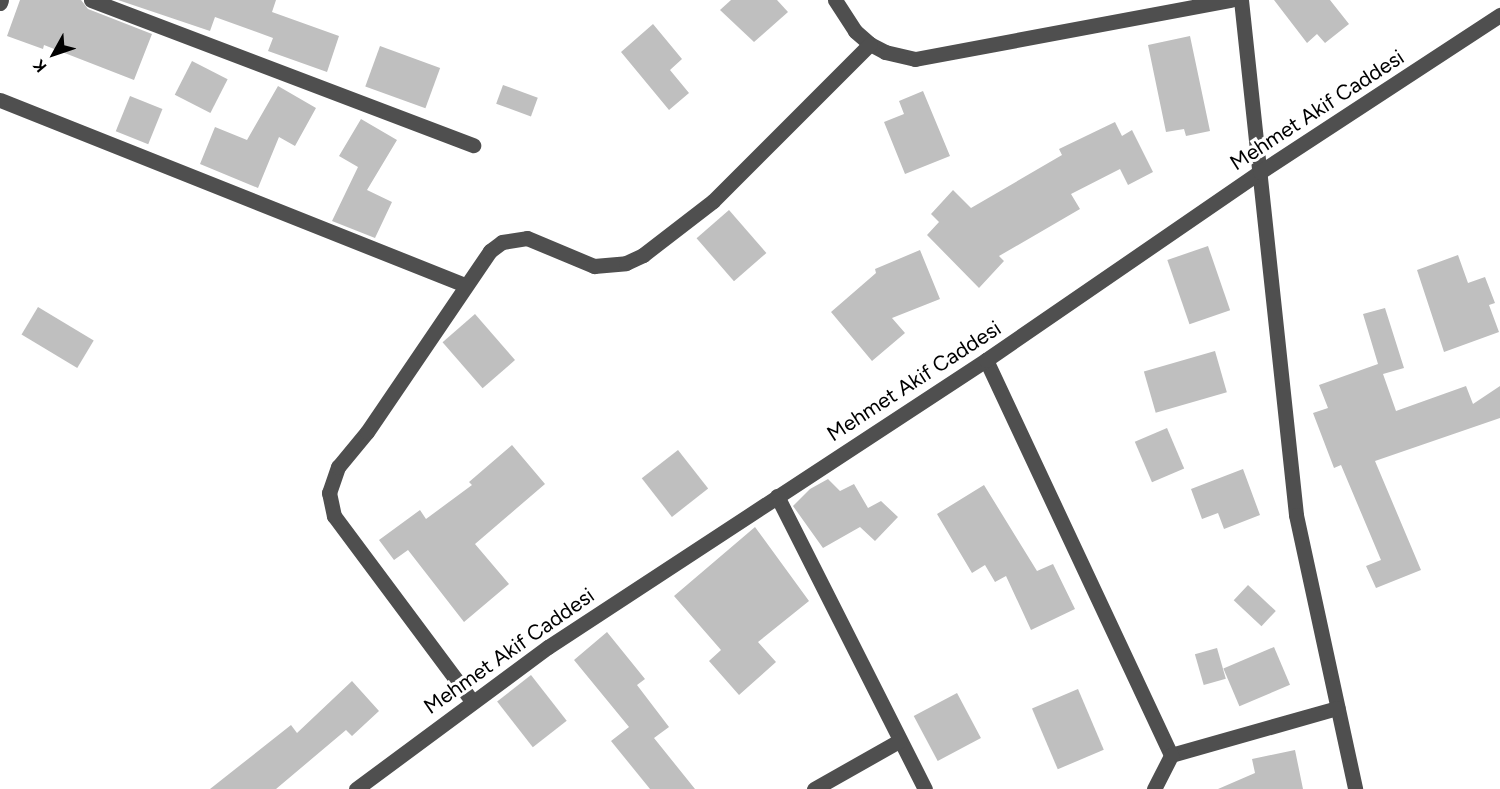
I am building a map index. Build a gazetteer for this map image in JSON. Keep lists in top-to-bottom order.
{
  "streets": {
    "street": ["Mehmet Akif Caddesi"]
  },
  "north": "bottom left"
}
